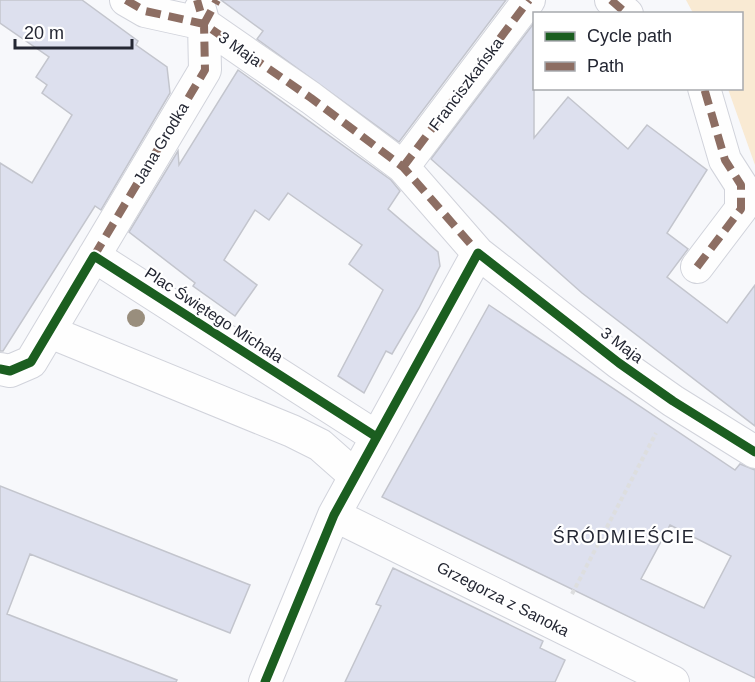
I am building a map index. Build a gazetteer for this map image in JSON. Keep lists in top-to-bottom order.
{
  "streets": {
    "street": [
      "3 Maja",
      "Franciszkańska",
      "Jana Grodka",
      "Plac Świętego Michała",
      "Grzegorza z Sanoka"
    ]
  },
  "crossings": [
    ["3 Maja", "Franciszkańska"],
    ["3 Maja", "Jana Grodka"],
    ["Jana Grodka", "Plac Świętego Michała"]
  ],
  "districts": ["ŚRÓDMIEŚCIE"],
  "legend": ["Cycle path", "Path"],
  "scale_bar": "20 m"
}
